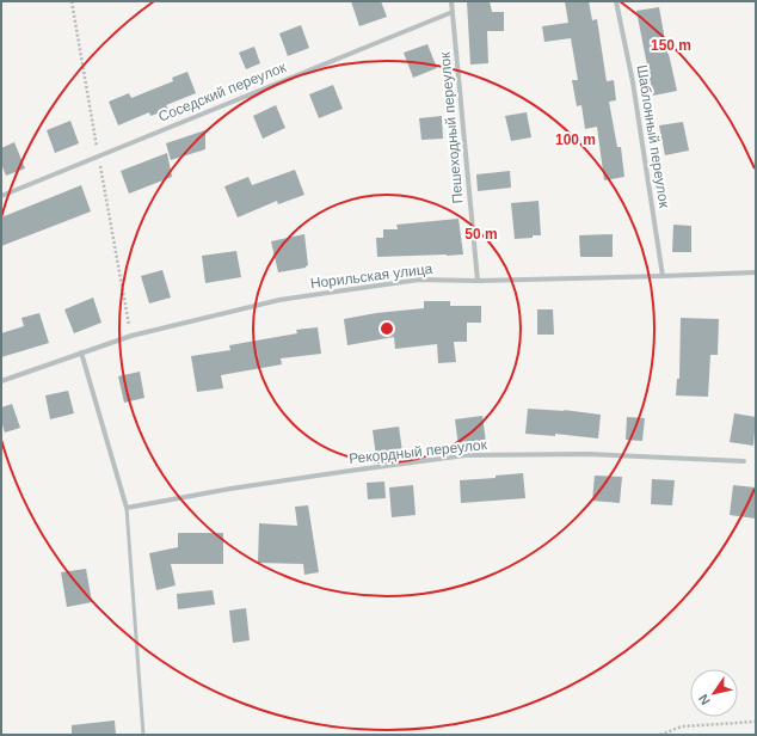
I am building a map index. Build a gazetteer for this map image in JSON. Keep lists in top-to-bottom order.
{
  "streets": {
    "street": [
      "Соседский переулок",
      "Пешеходный переулок",
      "Шаблонный переулок",
      "Норильская улица",
      "Рекордный переулок"
    ]
  },
  "crossings": [
    ["Соседский переулок", "Пешеходный переулок"],
    ["Пешеходный переулок", "Норильская улица"],
    ["Шаблонный переулок", "Норильская улица"]
  ],
  "north": "bottom left",
  "rings": ["150 m", "100 m", "50 m"]
}
